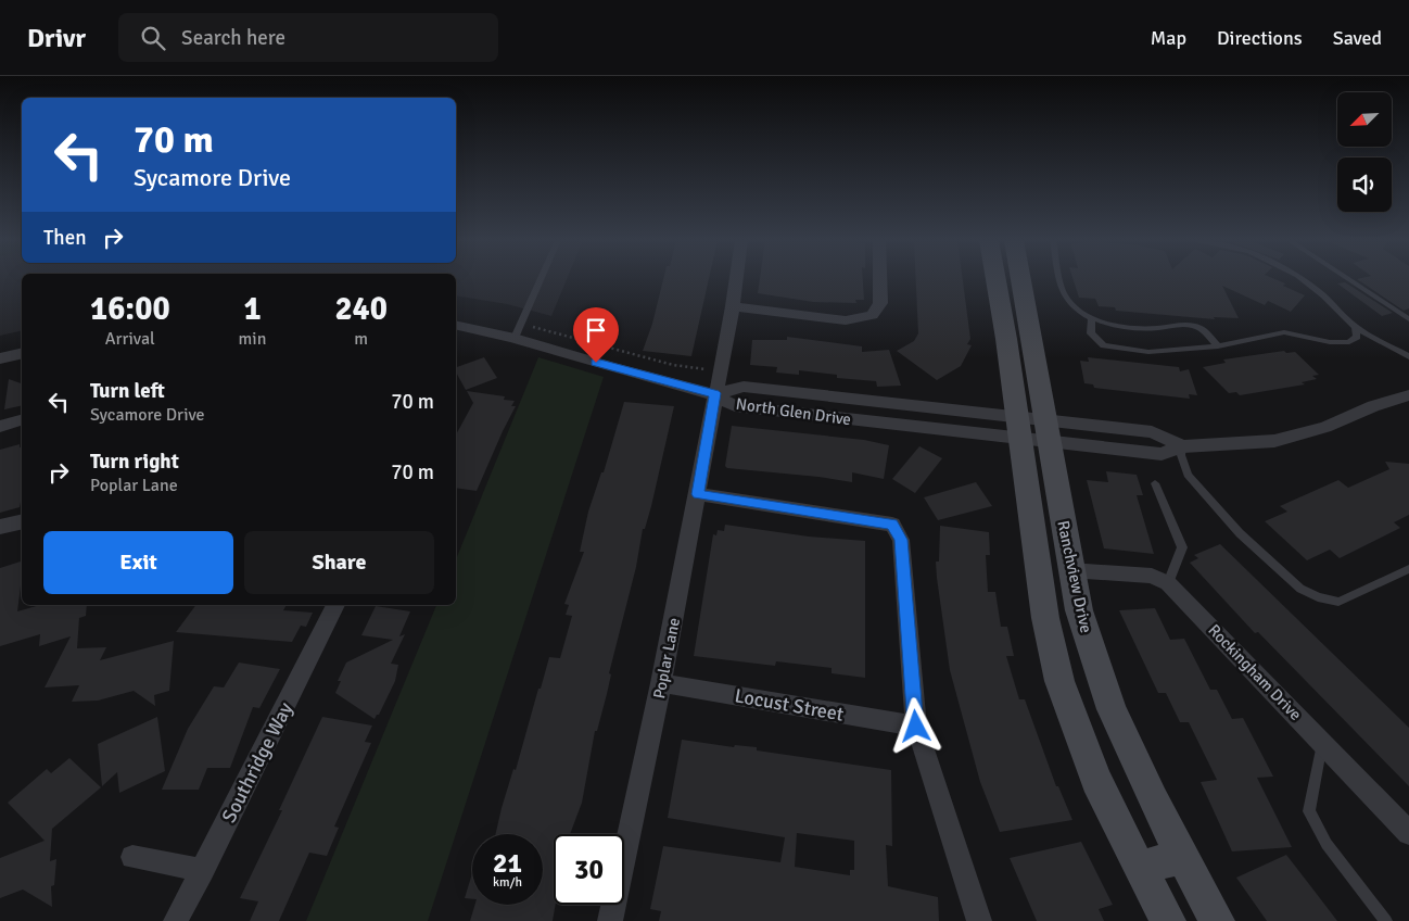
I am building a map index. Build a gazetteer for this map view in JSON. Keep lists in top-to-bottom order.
{
  "streets": {
    "street": [
      "North Glen Drive",
      "Ranchview Drive",
      "Poplar Lane",
      "Rockingham Drive",
      "Locust Street",
      "Southridge Way"
    ]
  },
  "crossings": [
    ["North Glen Drive", "Ranchview Drive"],
    ["North Glen Drive", "Poplar Lane"],
    ["Ranchview Drive", "Rockingham Drive"],
    ["Poplar Lane", "Locust Street"]
  ],
  "north": "bottom left",
  "page": {
    "header": "Drivr",
    "search": "Search here",
    "nav": ["Map", "Directions", "Saved"],
    "turn": ["70 m", "Sycamore Drive"],
    "then": "Then",
    "eta": [
      "16:00",
      "Arrival",
      "1",
      "min",
      "240",
      "m"
    ],
    "list": [
      {
        "name": "Turn left",
        "note": "Sycamore Drive",
        "value": "70 m"
      },
      {
        "name": "Turn right",
        "note": "Poplar Lane",
        "value": "70 m"
      }
    ],
    "buttons": ["Exit", "Share"],
    "speed": "21 km/h",
    "limit": "30"
  }
}
